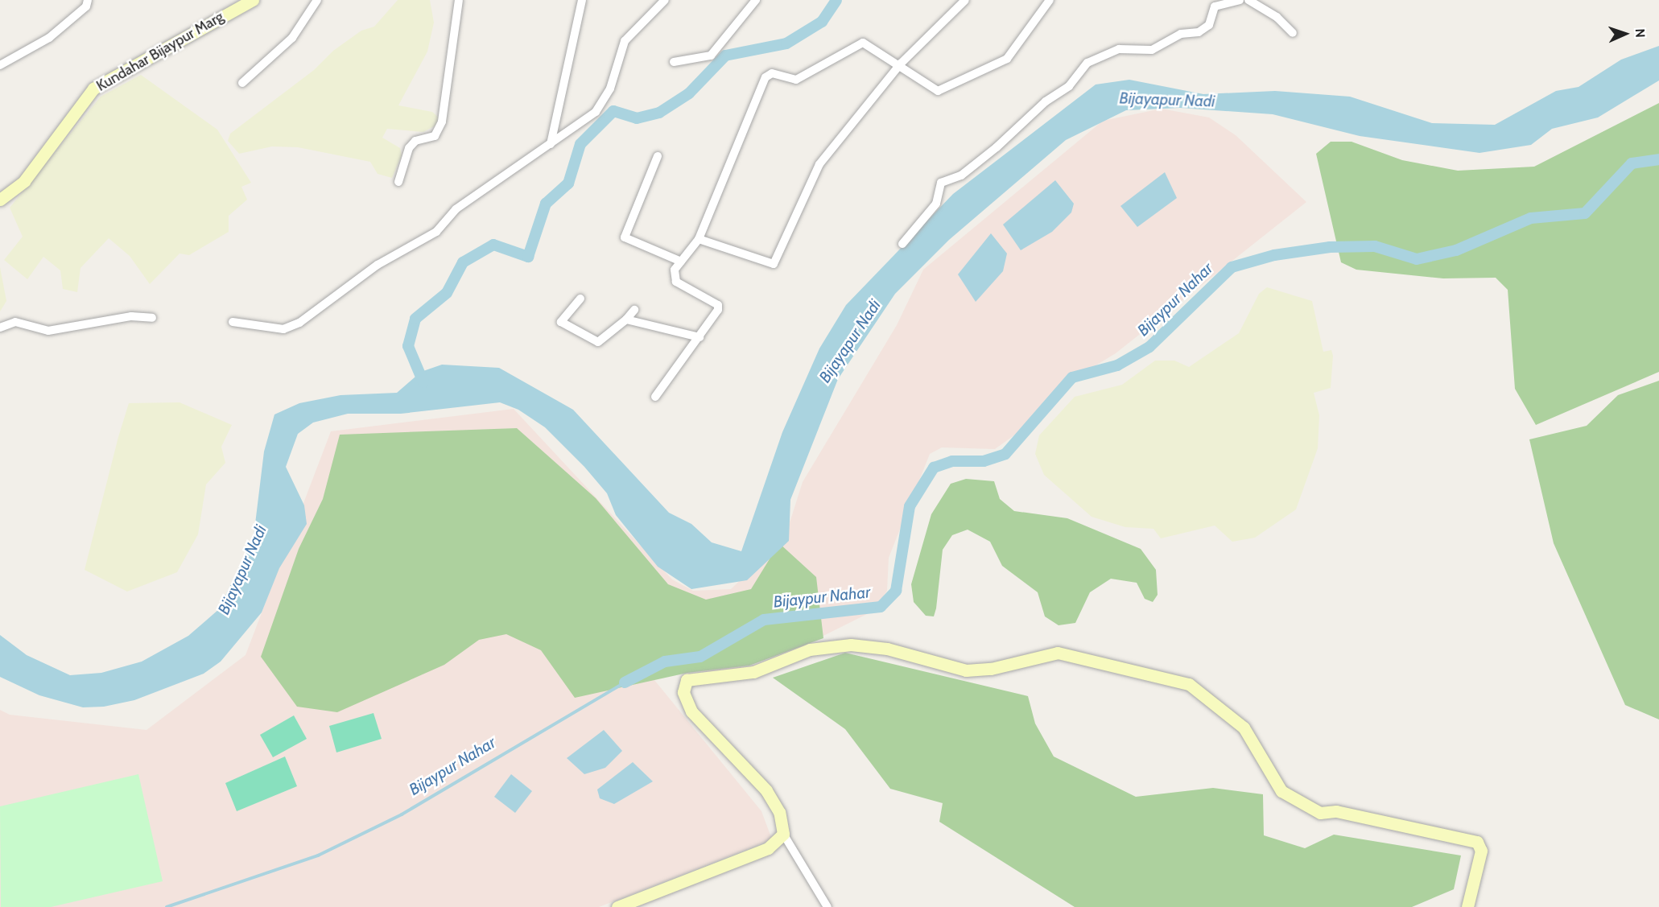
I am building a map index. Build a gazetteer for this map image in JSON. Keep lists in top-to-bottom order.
{
  "streets": {
    "main road": ["Kundahar Bijaypur Marg"]
  },
  "water": ["Bijayapur Nadi", "Bijaypur Nahar"],
  "north": "right"
}
